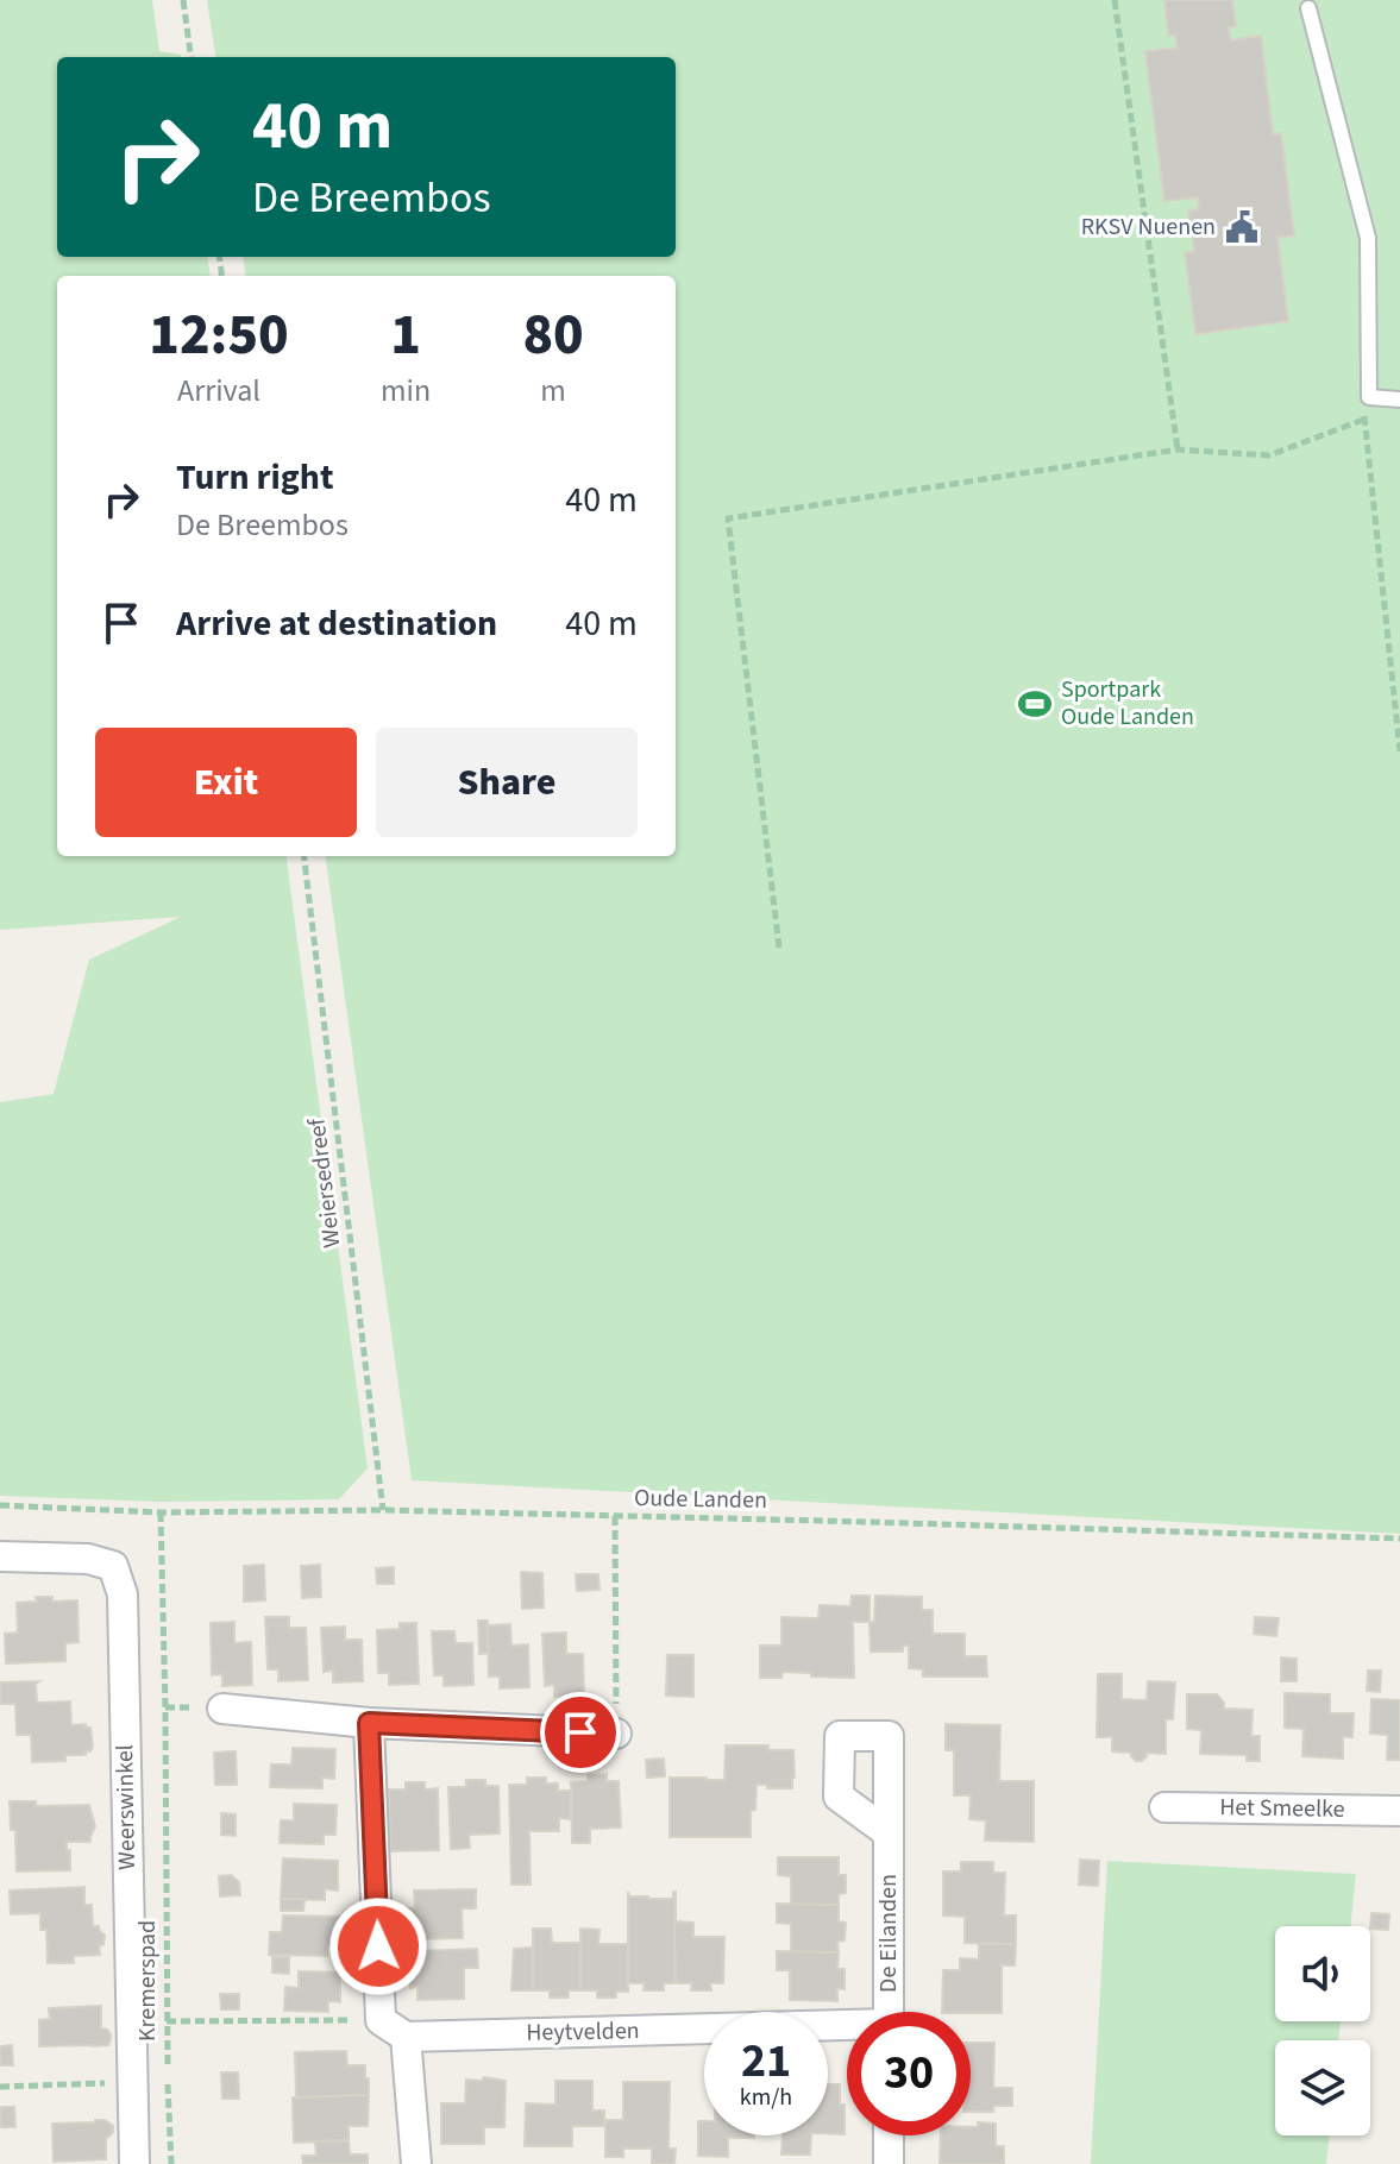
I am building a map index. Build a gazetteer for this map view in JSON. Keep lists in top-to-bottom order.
{
  "streets": {
    "street": [
      "Weerswinkel",
      "Het Smeelke",
      "De Eilanden",
      "Heytvelden"
    ],
    "path": ["Weiersedreef", "Oude Landen", "Kremerspad"]
  },
  "crossings": [
    ["Weiersedreef", "Oude Landen"],
    ["Oude Landen", "Kremerspad"]
  ],
  "places": {
    "public building": ["RKSV Nuenen"],
    "sports": ["Sportpark Oude Landen"]
  },
  "page": {
    "turn": ["40 m", "De Breembos"],
    "eta": [
      "12:50",
      "Arrival",
      "1",
      "min",
      "80",
      "m"
    ],
    "list": [
      {
        "name": "Turn right",
        "note": "De Breembos",
        "value": "40 m"
      },
      {
        "name": "Arrive at destination",
        "value": "40 m"
      }
    ],
    "buttons": ["Exit", "Share"],
    "speed": "21 km/h",
    "limit": "30"
  }
}
